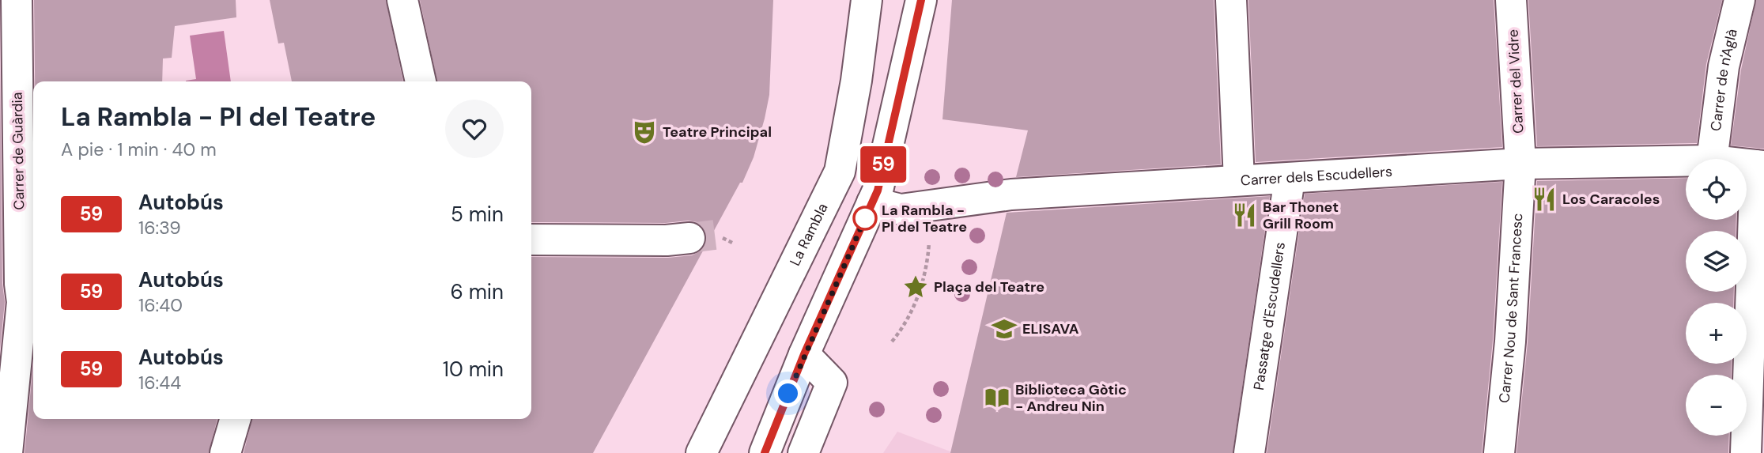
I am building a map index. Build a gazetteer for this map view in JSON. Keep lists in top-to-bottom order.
{
  "streets": {
    "street": [
      "Carrer de n'Aglà",
      "Carrer del Vidre",
      "Carrer de Guàrdia",
      "Carrer dels Escudellers",
      "La Rambla",
      "Carrer Nou de Sant Francesc",
      "Passatge d'Escudellers"
    ]
  },
  "crossings": [
    ["Carrer del Vidre", "Carrer dels Escudellers"],
    ["Carrer del Vidre", "Carrer Nou de Sant Francesc"],
    ["Carrer dels Escudellers", "Carrer Nou de Sant Francesc"],
    ["Carrer dels Escudellers", "Passatge d'Escudellers"]
  ],
  "places": {
    "theatre": ["Teatre Principal"],
    "restaurant": ["Los Caracoles", "Bar Thonet Grill Room"],
    "other": ["La Rambla - Pl del Teatre"],
    "place": ["Plaça del Teatre"],
    "school or university": ["ELISAVA"],
    "library": ["Biblioteca Gòtic - Andreu Nin"]
  },
  "lines": ["bus line 59"],
  "page": {
    "on_map": "59",
    "heading": ["La Rambla - Pl del Teatre", "A pie · 1 min · 40 m"],
    "map_buttons": ["+", "−"],
    "list": [
      {
        "mark": "59",
        "name": "Autobús",
        "note": "16:39",
        "value": "5 min"
      },
      {
        "mark": "59",
        "name": "Autobús",
        "note": "16:40",
        "value": "6 min"
      },
      {
        "mark": "59",
        "name": "Autobús",
        "note": "16:44",
        "value": "10 min"
      }
    ]
  }
}
